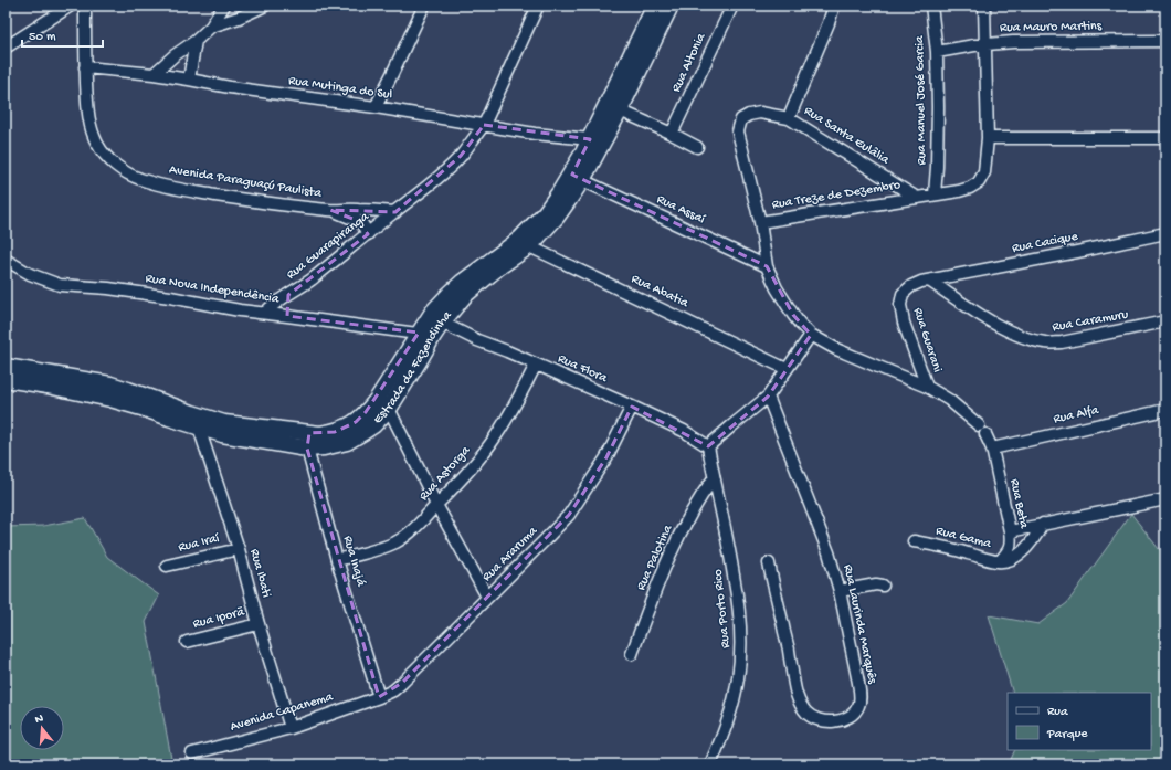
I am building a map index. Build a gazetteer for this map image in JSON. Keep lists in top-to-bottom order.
{
  "streets": {
    "main road": ["Estrada da Fazendinha"],
    "street": [
      "Rua Mauro Martins",
      "Rua Altonia",
      "Rua Mutinga do Sul",
      "Rua Manuel José Garcia",
      "Rua Santa Eulâlia",
      "Avenida Paraguaçú Paulista",
      "Rua Treze de Dezembro",
      "Rua Assaí",
      "Rua Cacique",
      "Rua Guarapiranga",
      "Rua Nova Independência",
      "Rua Abatia",
      "Rua Caramuru",
      "Rua Guarani",
      "Rua Flora",
      "Rua Alfa",
      "Rua Astorga",
      "Rua Beta",
      "Rua Gama",
      "Rua Iraí",
      "Rua Araruma",
      "Rua Palotina",
      "Rua Inajá",
      "Rua Ibati",
      "Rua Porto Rico",
      "Rua Iporã",
      "Rua Laurinda Marquês",
      "Avenida Capanema"
    ]
  },
  "crossings": [
    ["Rua Mauro Martins", "Rua Manuel José Garcia"],
    ["Rua Mutinga do Sul", "Avenida Paraguaçú Paulista"],
    ["Rua Mutinga do Sul", "Estrada da Fazendinha"],
    ["Rua Santa Eulâlia", "Rua Treze de Dezembro"],
    ["Rua Santa Eulâlia", "Rua Assaí"],
    ["Rua Santa Eulâlia", "Rua Guarani"],
    ["Avenida Paraguaçú Paulista", "Rua Guarapiranga"],
    ["Rua Assaí", "Estrada da Fazendinha"],
    ["Rua Cacique", "Rua Caramuru"],
    ["Rua Cacique", "Rua Guarani"],
    ["Rua Guarapiranga", "Rua Nova Independência"],
    ["Rua Nova Independência", "Estrada da Fazendinha"],
    ["Rua Abatia", "Estrada da Fazendinha"],
    ["Rua Caramuru", "Rua Guarani"],
    ["Rua Guarani", "Rua Alfa"],
    ["Rua Guarani", "Rua Beta"],
    ["Estrada da Fazendinha", "Rua Flora"],
    ["Estrada da Fazendinha", "Rua Inajá"],
    ["Estrada da Fazendinha", "Rua Ibati"],
    ["Rua Flora", "Rua Astorga"],
    ["Rua Flora", "Rua Araruma"],
    ["Rua Flora", "Rua Porto Rico"],
    ["Rua Alfa", "Rua Beta"],
    ["Rua Astorga", "Rua Inajá"],
    ["Rua Beta", "Rua Gama"],
    ["Rua Iraí", "Rua Ibati"],
    ["Rua Araruma", "Rua Inajá"],
    ["Rua Araruma", "Avenida Capanema"],
    ["Rua Palotina", "Rua Porto Rico"],
    ["Rua Inajá", "Avenida Capanema"],
    ["Rua Ibati", "Rua Iporã"],
    ["Rua Ibati", "Avenida Capanema"]
  ],
  "legend": ["Rua", "Parque"],
  "scale_bar": "50 m",
  "north": "top"
}
